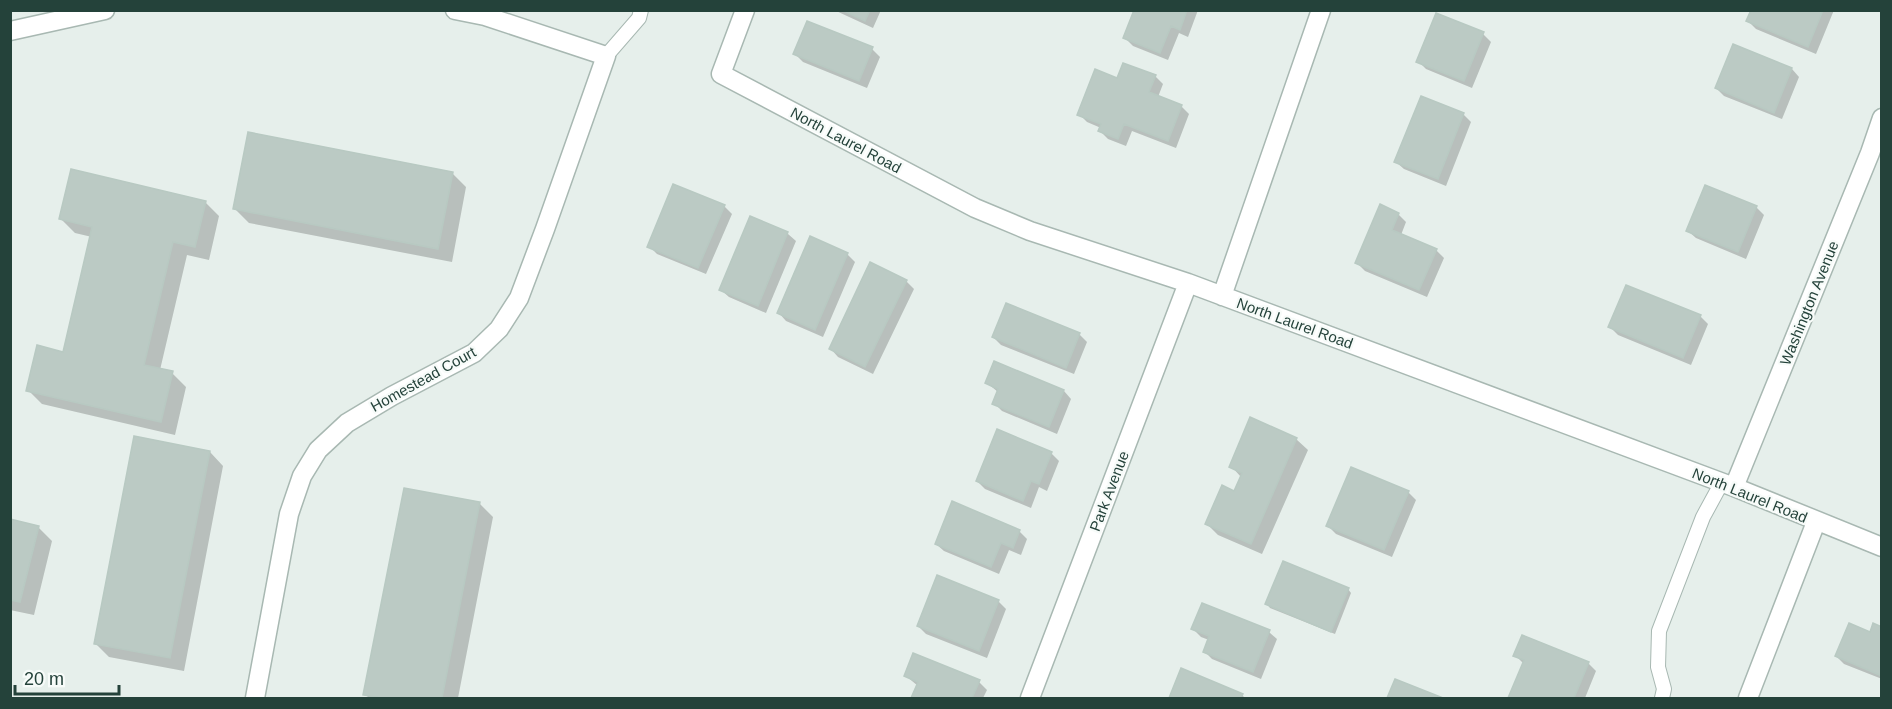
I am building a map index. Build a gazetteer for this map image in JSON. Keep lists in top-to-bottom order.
{
  "streets": {
    "street": [
      "North Laurel Road",
      "Washington Avenue",
      "Homestead Court",
      "Park Avenue"
    ]
  },
  "crossings": [
    ["North Laurel Road", "Washington Avenue"],
    ["North Laurel Road", "Park Avenue"]
  ],
  "scale_bar": "20 m"
}
